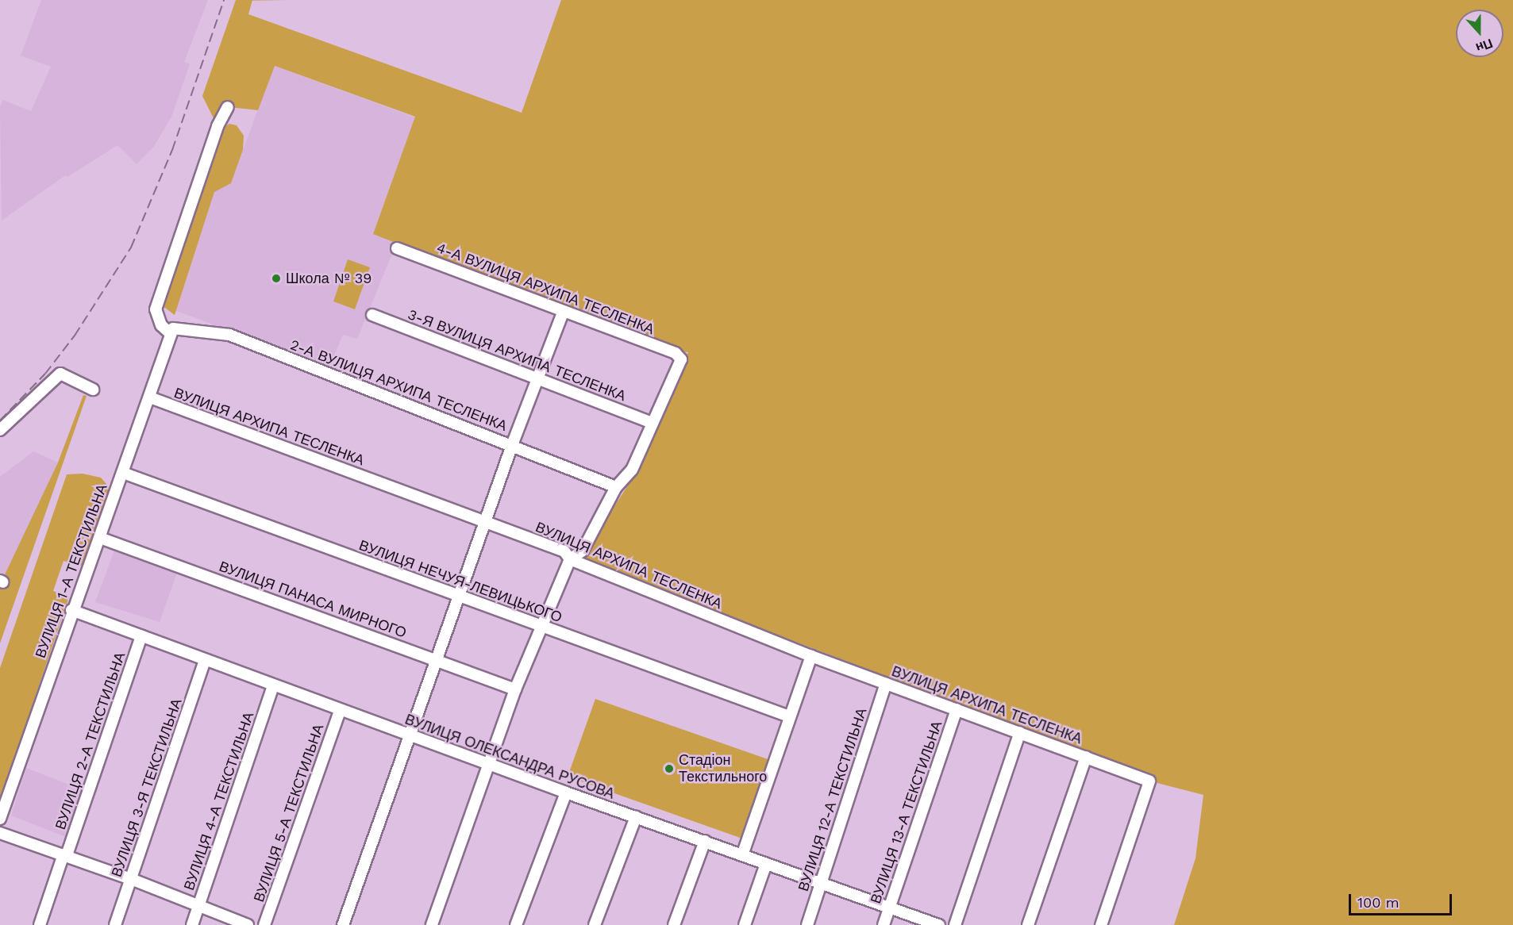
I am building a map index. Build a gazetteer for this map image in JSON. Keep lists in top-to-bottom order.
{
  "streets": {
    "street": [
      "4-А ВУЛИЦЯ АРХИПА ТЕСЛЕНКА",
      "3-Я ВУЛИЦЯ АРХИПА ТЕСЛЕНКА",
      "2-А ВУЛИЦЯ АРХИПА ТЕСЛЕНКА",
      "ВУЛИЦЯ АРХИПА ТЕСЛЕНКА",
      "ВУЛИЦЯ 1-А ТЕКСТИЛЬНА",
      "ВУЛИЦЯ НЕЧУЯ-ЛЕВИЦЬКОГО",
      "ВУЛИЦЯ ПАНАСА МИРНОГО",
      "ВУЛИЦЯ 2-А ТЕКСТИЛЬНА",
      "ВУЛИЦЯ ОЛЕКСАНДРА РУСОВА",
      "ВУЛИЦЯ 3-Я ТЕКСТИЛЬНА",
      "ВУЛИЦЯ 12-А ТЕКСТИЛЬНА",
      "ВУЛИЦЯ 4-А ТЕКСТИЛЬНА",
      "ВУЛИЦЯ 13-А ТЕКСТИЛЬНА",
      "ВУЛИЦЯ 5-А ТЕКСТИЛЬНА"
    ]
  },
  "crossings": [
    ["4-А ВУЛИЦЯ АРХИПА ТЕСЛЕНКА", "3-Я ВУЛИЦЯ АРХИПА ТЕСЛЕНКА"],
    ["2-А ВУЛИЦЯ АРХИПА ТЕСЛЕНКА", "ВУЛИЦЯ 1-А ТЕКСТИЛЬНА"],
    ["ВУЛИЦЯ АРХИПА ТЕСЛЕНКА", "ВУЛИЦЯ 1-А ТЕКСТИЛЬНА"],
    ["ВУЛИЦЯ АРХИПА ТЕСЛЕНКА", "ВУЛИЦЯ 12-А ТЕКСТИЛЬНА"],
    ["ВУЛИЦЯ АРХИПА ТЕСЛЕНКА", "ВУЛИЦЯ 13-А ТЕКСТИЛЬНА"],
    ["ВУЛИЦЯ 1-А ТЕКСТИЛЬНА", "ВУЛИЦЯ НЕЧУЯ-ЛЕВИЦЬКОГО"],
    ["ВУЛИЦЯ 1-А ТЕКСТИЛЬНА", "ВУЛИЦЯ ПАНАСА МИРНОГО"],
    ["ВУЛИЦЯ 1-А ТЕКСТИЛЬНА", "ВУЛИЦЯ ОЛЕКСАНДРА РУСОВА"],
    ["ВУЛИЦЯ 2-А ТЕКСТИЛЬНА", "ВУЛИЦЯ ОЛЕКСАНДРА РУСОВА"],
    ["ВУЛИЦЯ ОЛЕКСАНДРА РУСОВА", "ВУЛИЦЯ 3-Я ТЕКСТИЛЬНА"],
    ["ВУЛИЦЯ ОЛЕКСАНДРА РУСОВА", "ВУЛИЦЯ 12-А ТЕКСТИЛЬНА"],
    ["ВУЛИЦЯ ОЛЕКСАНДРА РУСОВА", "ВУЛИЦЯ 4-А ТЕКСТИЛЬНА"],
    ["ВУЛИЦЯ ОЛЕКСАНДРА РУСОВА", "ВУЛИЦЯ 13-А ТЕКСТИЛЬНА"],
    ["ВУЛИЦЯ ОЛЕКСАНДРА РУСОВА", "ВУЛИЦЯ 5-А ТЕКСТИЛЬНА"]
  ],
  "places": ["Школа № 39", "Стадіон Текстильного"],
  "scale_bar": "100 m",
  "north": "bottom"
}
